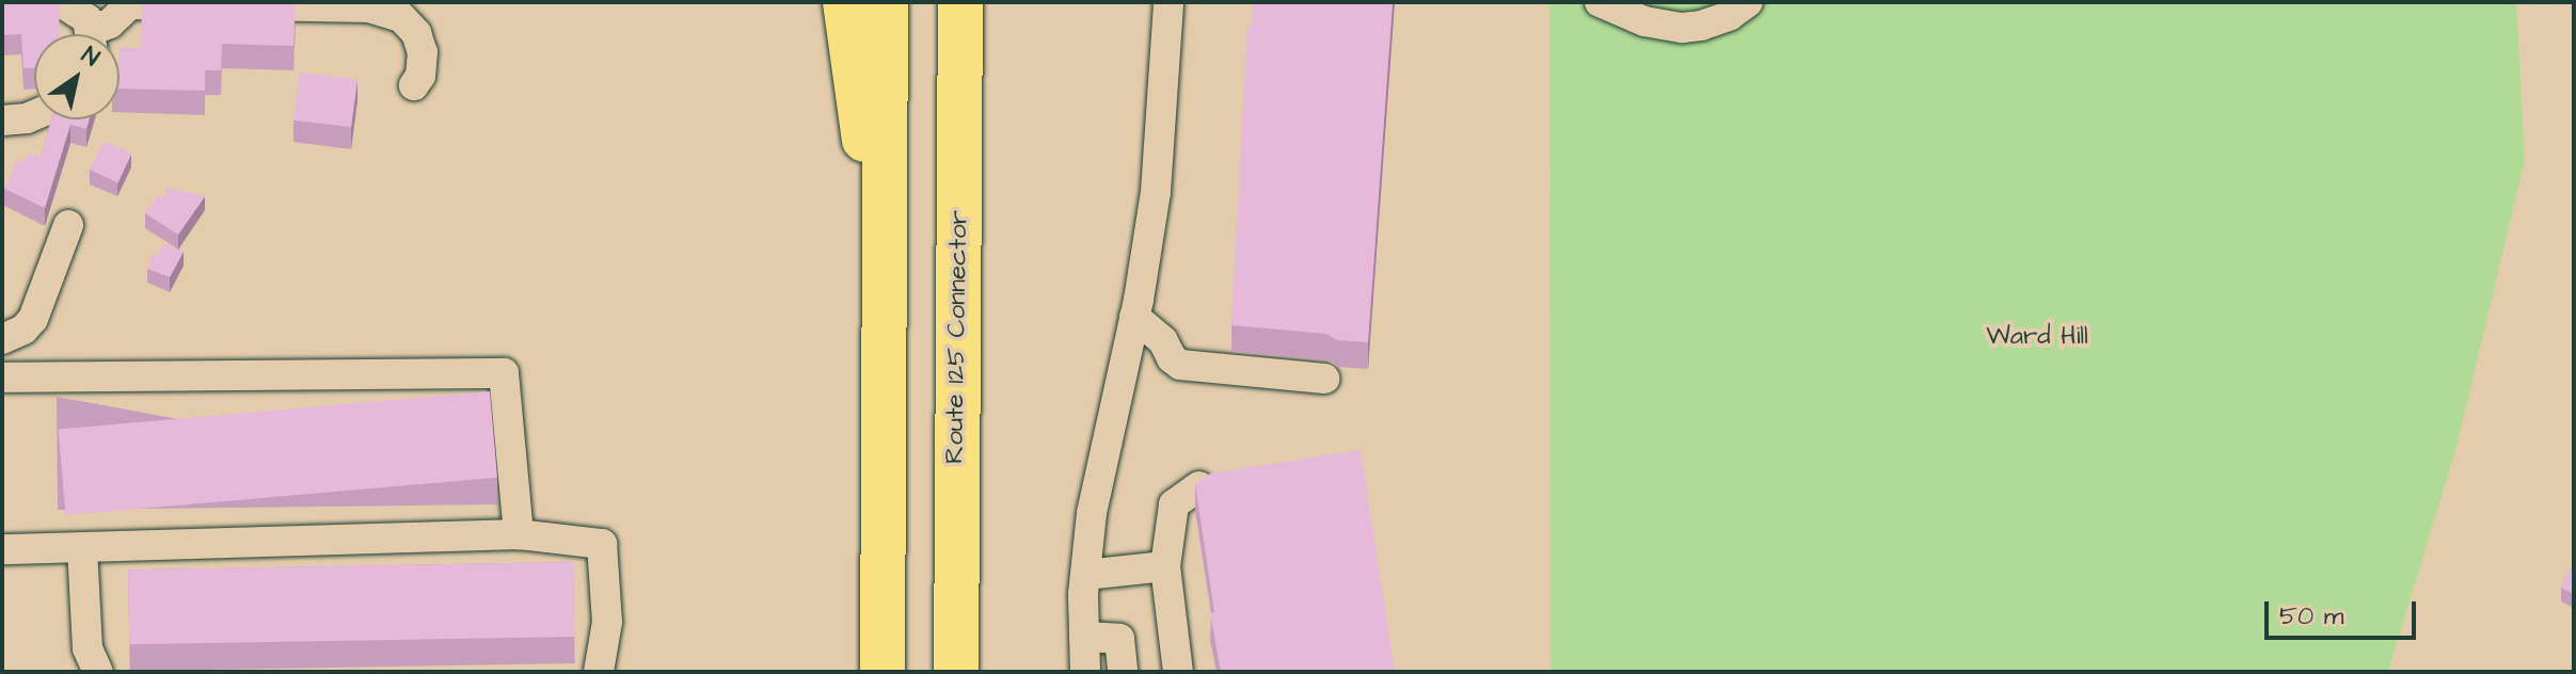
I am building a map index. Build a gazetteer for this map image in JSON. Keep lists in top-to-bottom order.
{
  "streets": {
    "highway": ["Route 125 Connector"]
  },
  "parks": ["Ward Hill"],
  "scale_bar": "50 m",
  "north": "top right"
}
